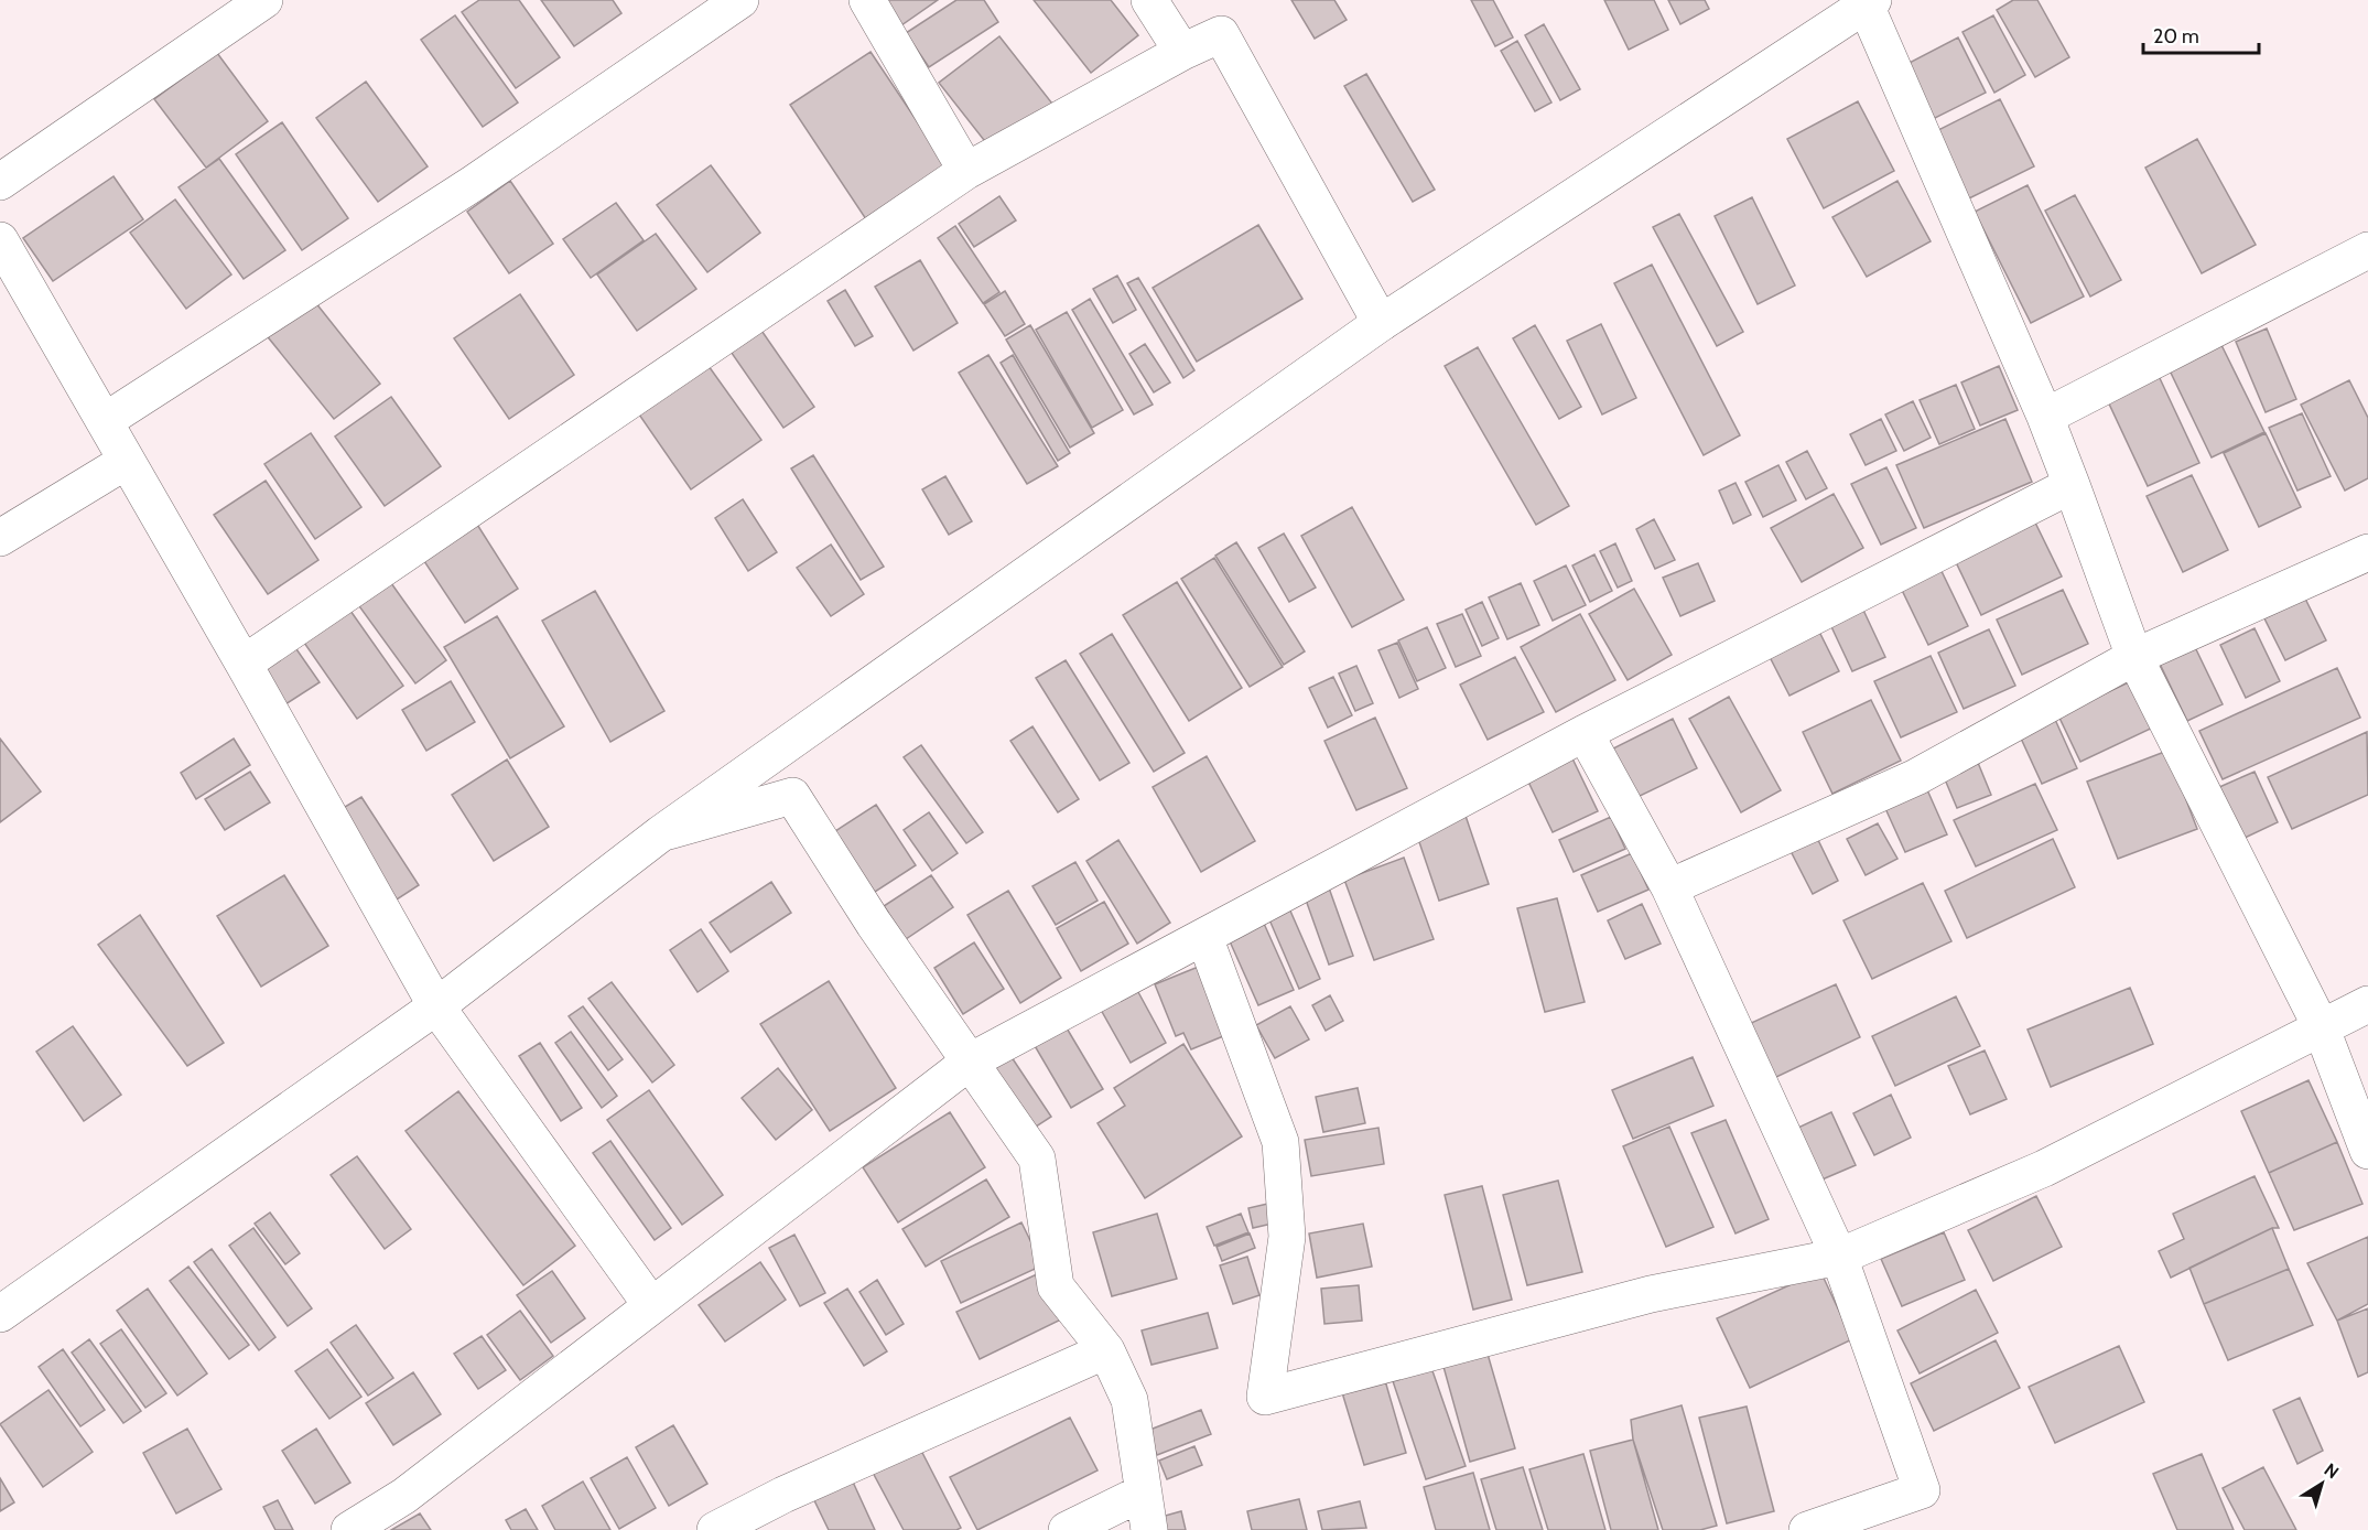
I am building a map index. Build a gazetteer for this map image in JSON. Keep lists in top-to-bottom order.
{
  "scale_bar": "20 m",
  "north": "top right"
}
